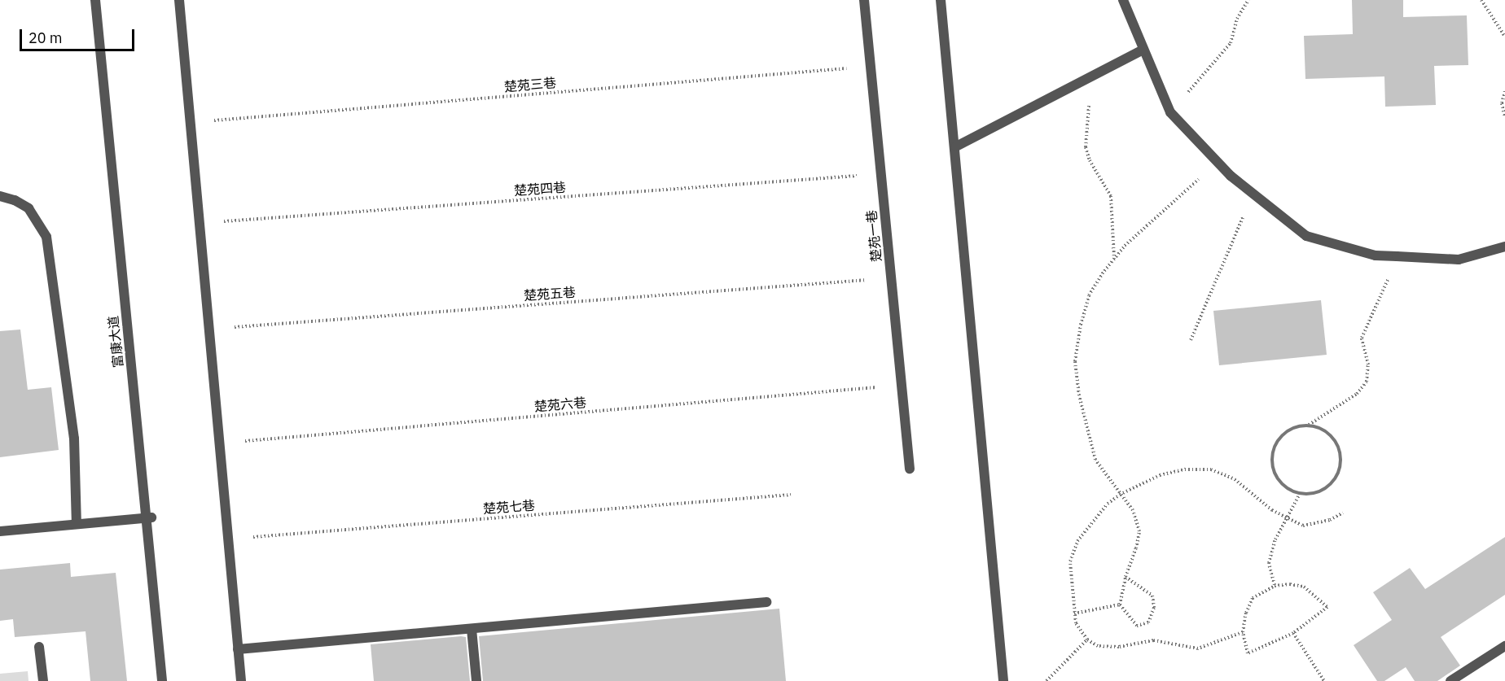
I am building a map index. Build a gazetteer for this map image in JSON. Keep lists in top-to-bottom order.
{
  "streets": {
    "street": ["楚苑一巷", "富康大道"],
    "path": [
      "楚苑三巷",
      "楚苑四巷",
      "楚苑五巷",
      "楚苑六巷",
      "楚苑七巷"
    ]
  },
  "crossings": [
    ["楚苑三巷", "楚苑一巷"],
    ["楚苑四巷", "楚苑一巷"],
    ["楚苑一巷", "楚苑五巷"],
    ["楚苑一巷", "楚苑六巷"]
  ],
  "scale_bar": "20 m"
}
